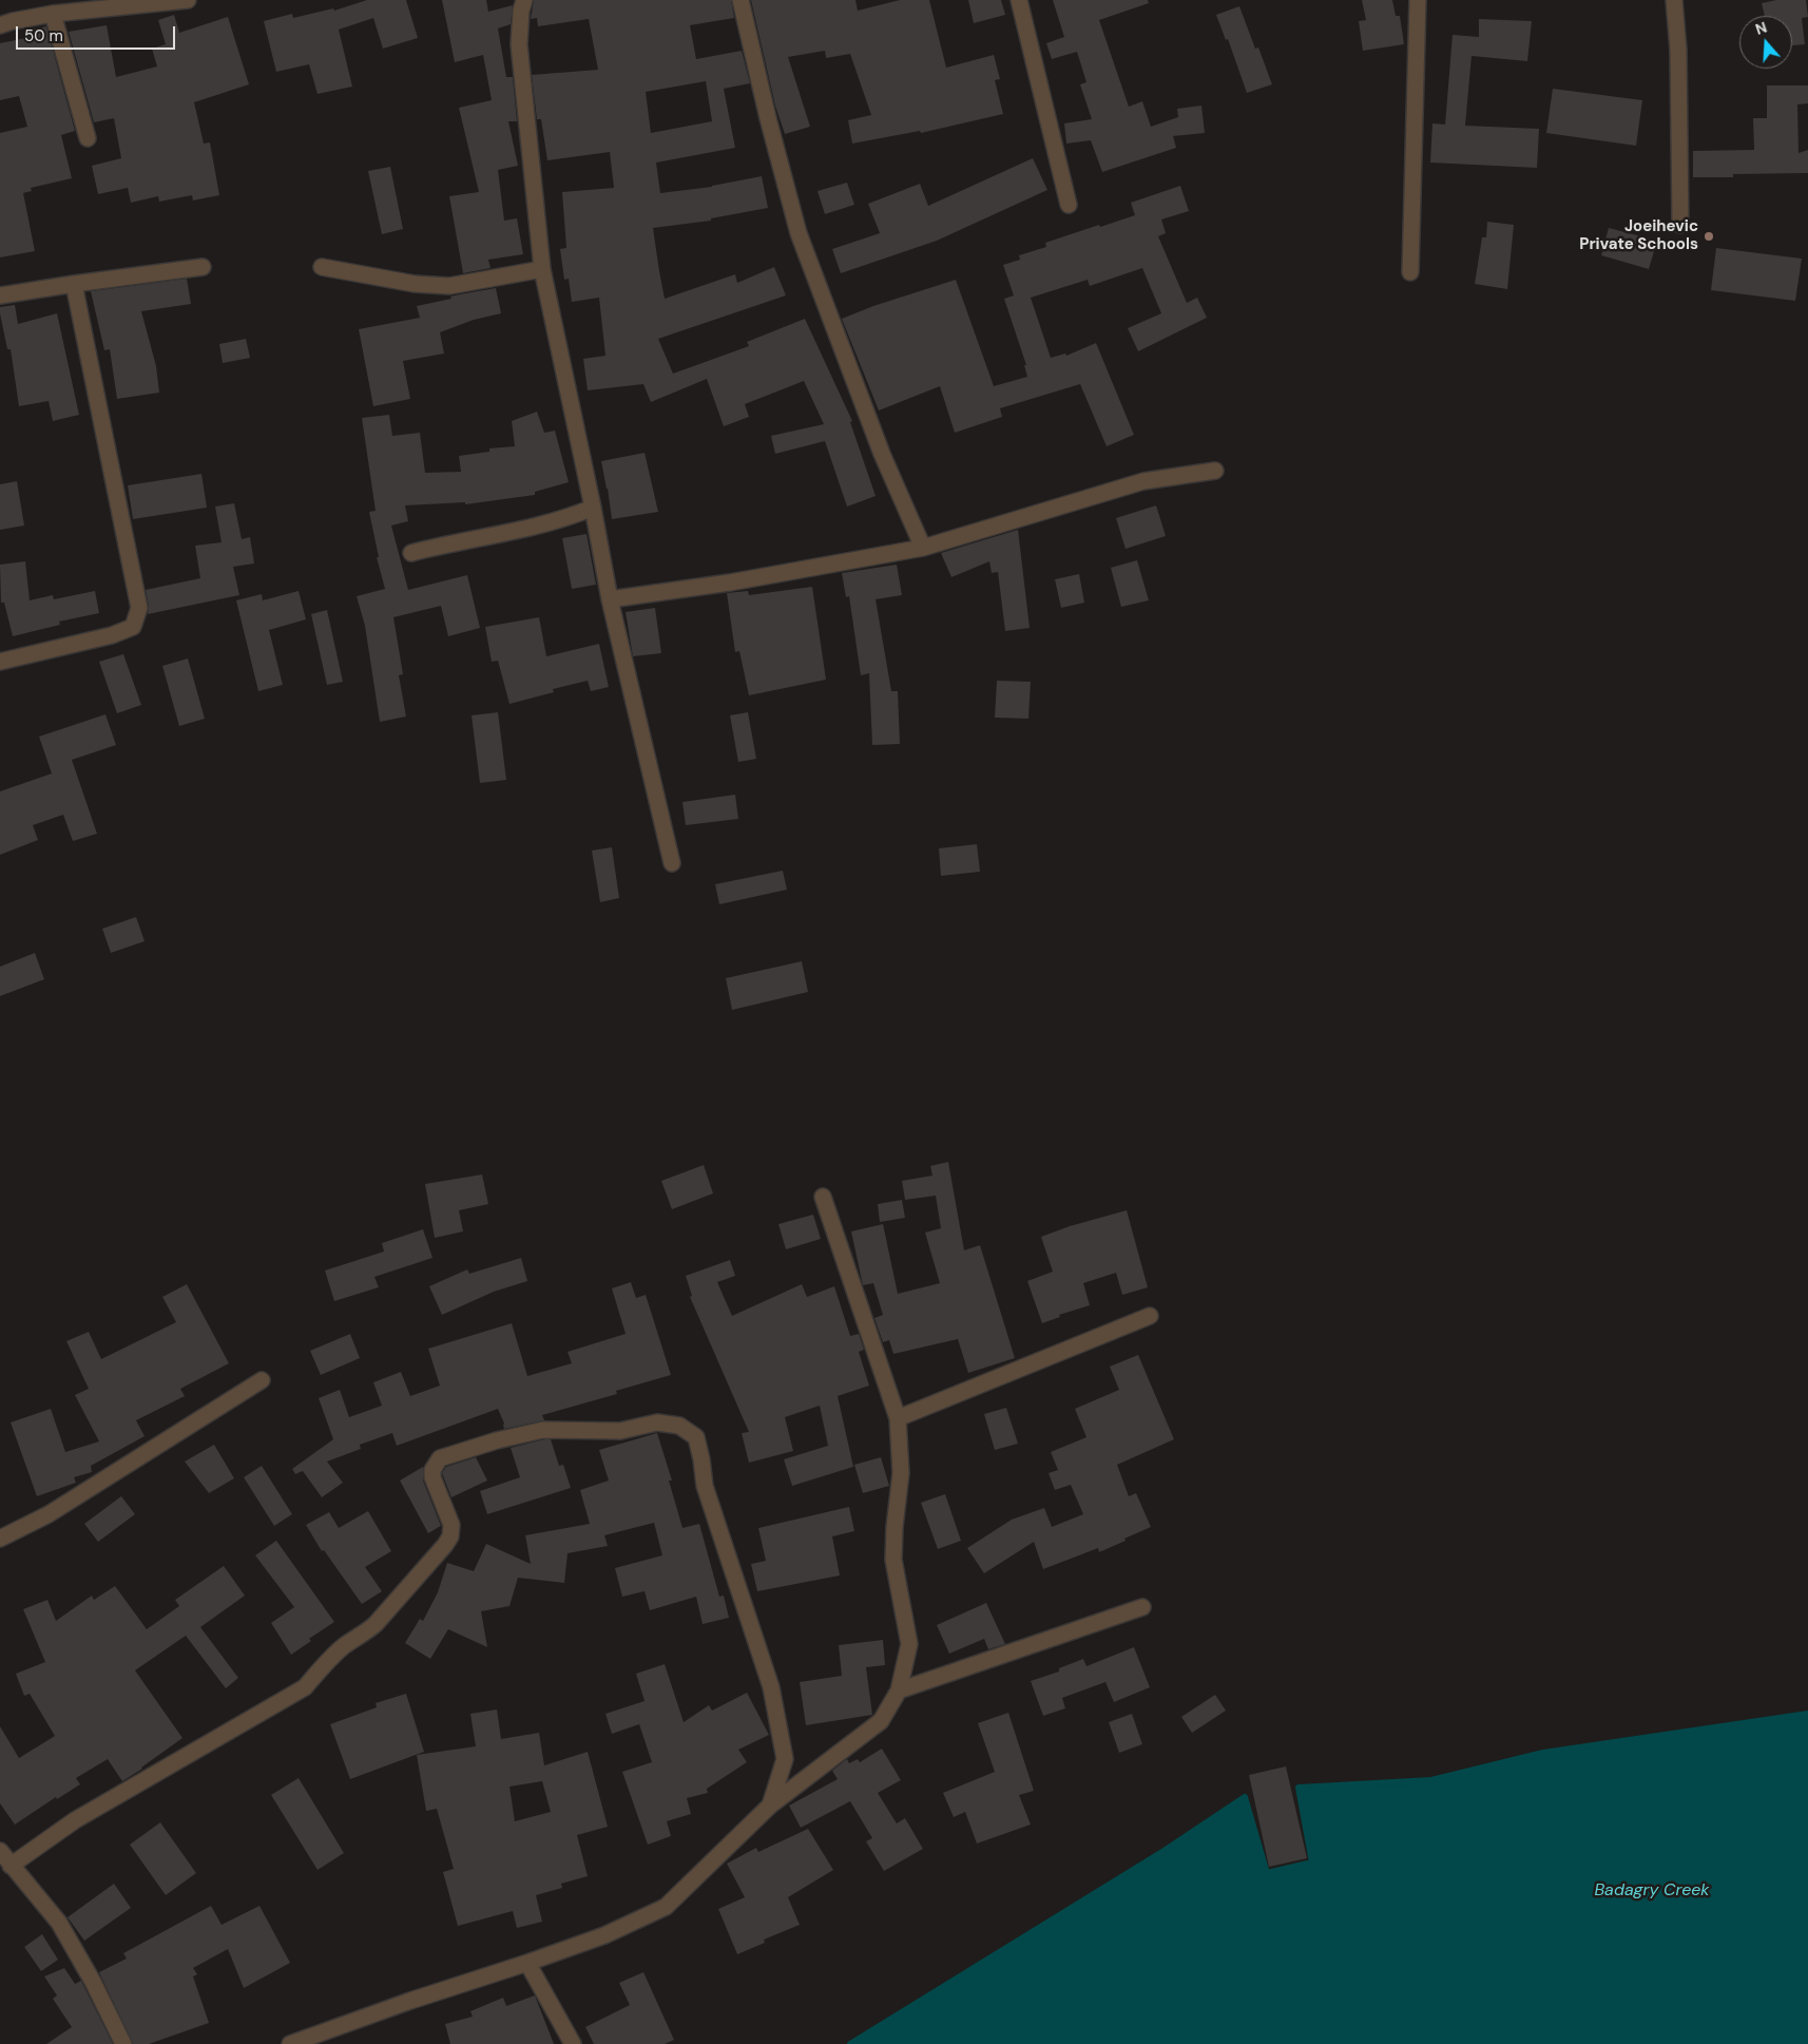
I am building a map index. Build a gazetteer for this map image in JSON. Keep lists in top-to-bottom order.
{
  "water": ["Badagry Creek"],
  "places": ["Joeihevic Private Schools"],
  "scale_bar": "50 m",
  "north": "top"
}
